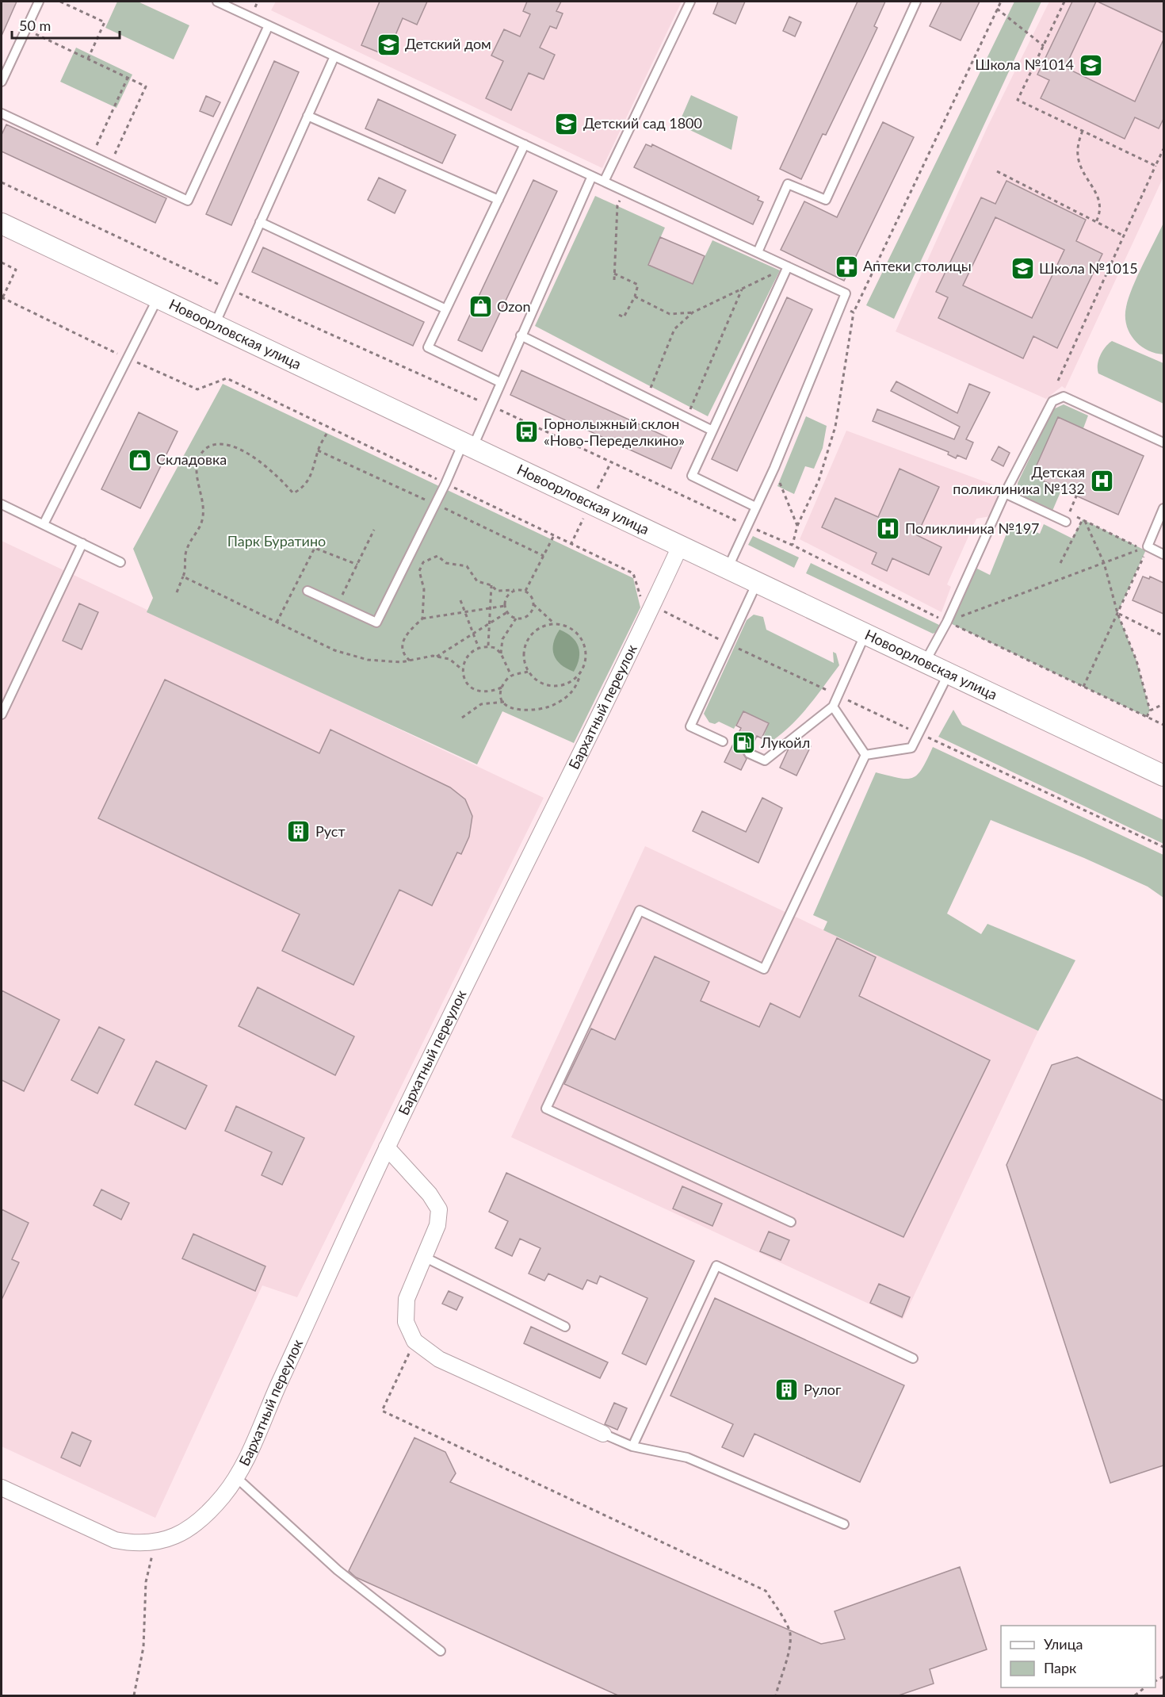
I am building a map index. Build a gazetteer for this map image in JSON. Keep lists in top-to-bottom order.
{
  "streets": {
    "street": ["Новоорловская улица", "Бархатный переулок"]
  },
  "crossings": [
    ["Новоорловская улица", "Бархатный переулок"]
  ],
  "parks": ["Парк Буратино"],
  "places": {
    "school or university": [
      "Детский дом",
      "Школа №1014",
      "Детский сад 1800",
      "Школа №1015"
    ],
    "pharmacy": ["Аптеки столицы"],
    "shop": ["Ozon", "Складовка"],
    "bus stop": ["Горнолыжный склон «Ново-Переделкино»"],
    "hospital": ["Детская поликлиника №132", "Поликлиника №197"],
    "fuel station": ["Лукойл"],
    "building": ["Руст", "Рулог"]
  },
  "legend": ["Улица", "Парк"],
  "scale_bar": "50 m"
}
